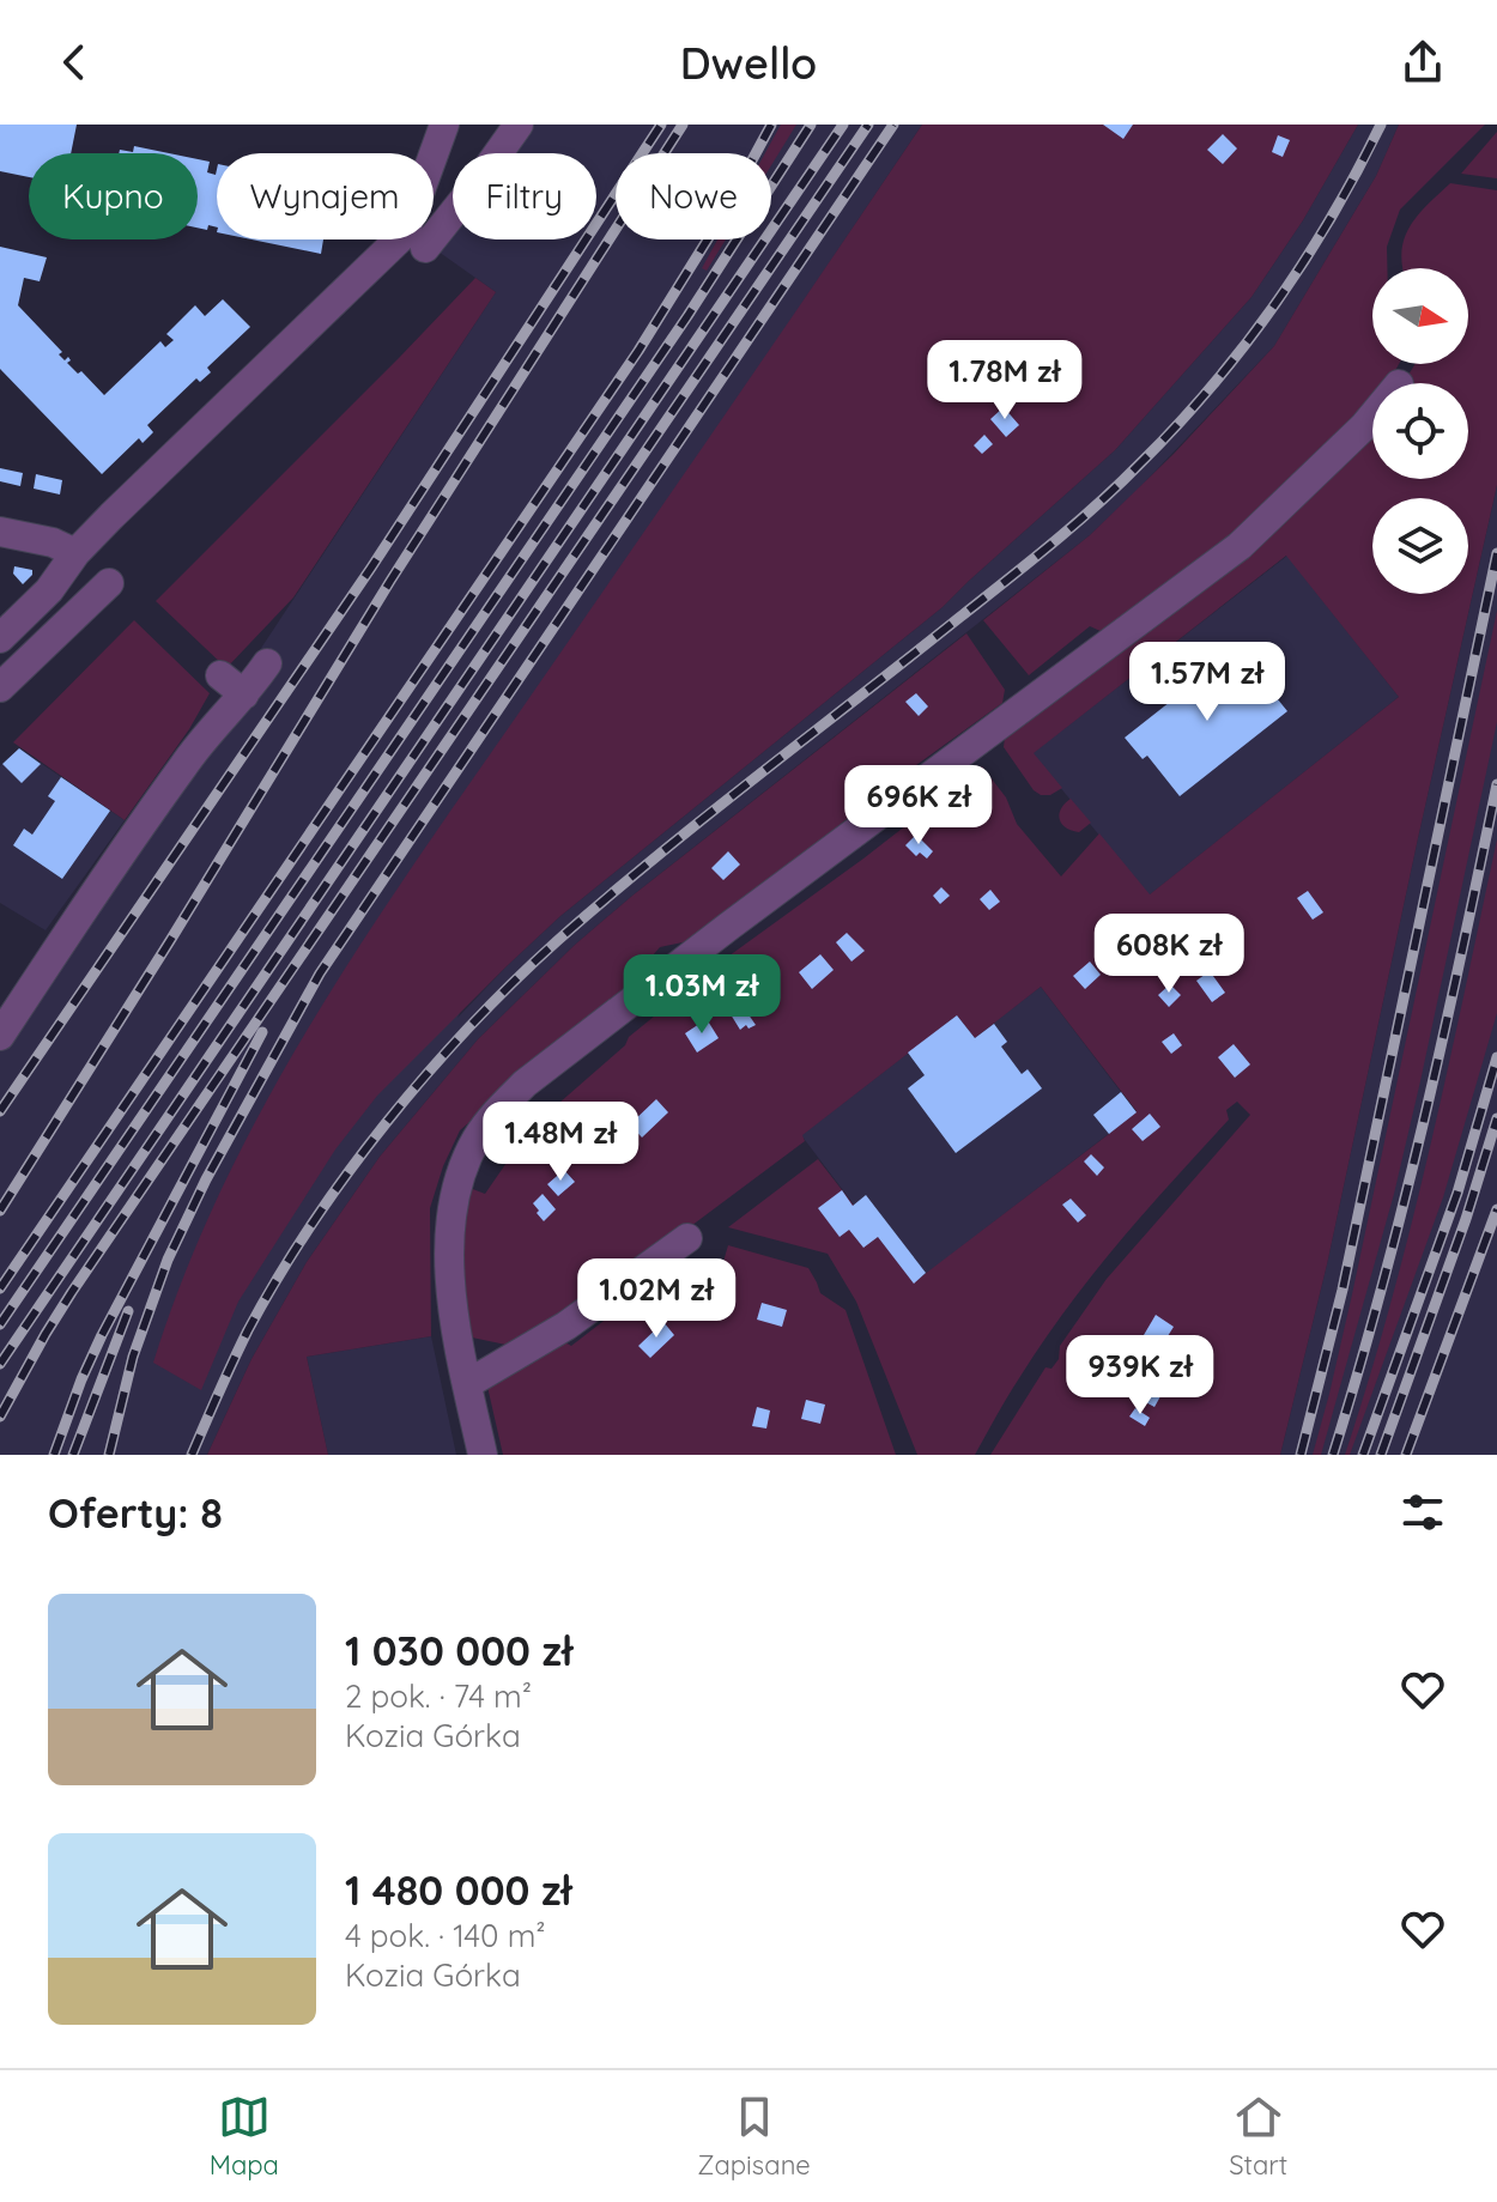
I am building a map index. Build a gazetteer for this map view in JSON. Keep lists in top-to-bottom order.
{
  "north": "right",
  "page": {
    "header": "Dwello",
    "chip": [
      "Kupno",
      "Wynajem",
      "Filtry",
      "Nowe"
    ],
    "price": [
      "1.78M zł",
      "1.57M zł",
      "696K zł",
      "608K zł",
      "1.03M zł",
      "1.48M zł",
      "1.02M zł",
      "939K zł"
    ],
    "heading": "Oferty: 8",
    "list": [
      {
        "name": "1 030 000 zł",
        "note": "2 pok. · 74 m² · Kozia Górka"
      },
      {
        "name": "1 480 000 zł",
        "note": "4 pok. · 140 m² · Kozia Górka"
      }
    ],
    "tabs": ["Mapa", "Zapisane", "Start"]
  }
}
